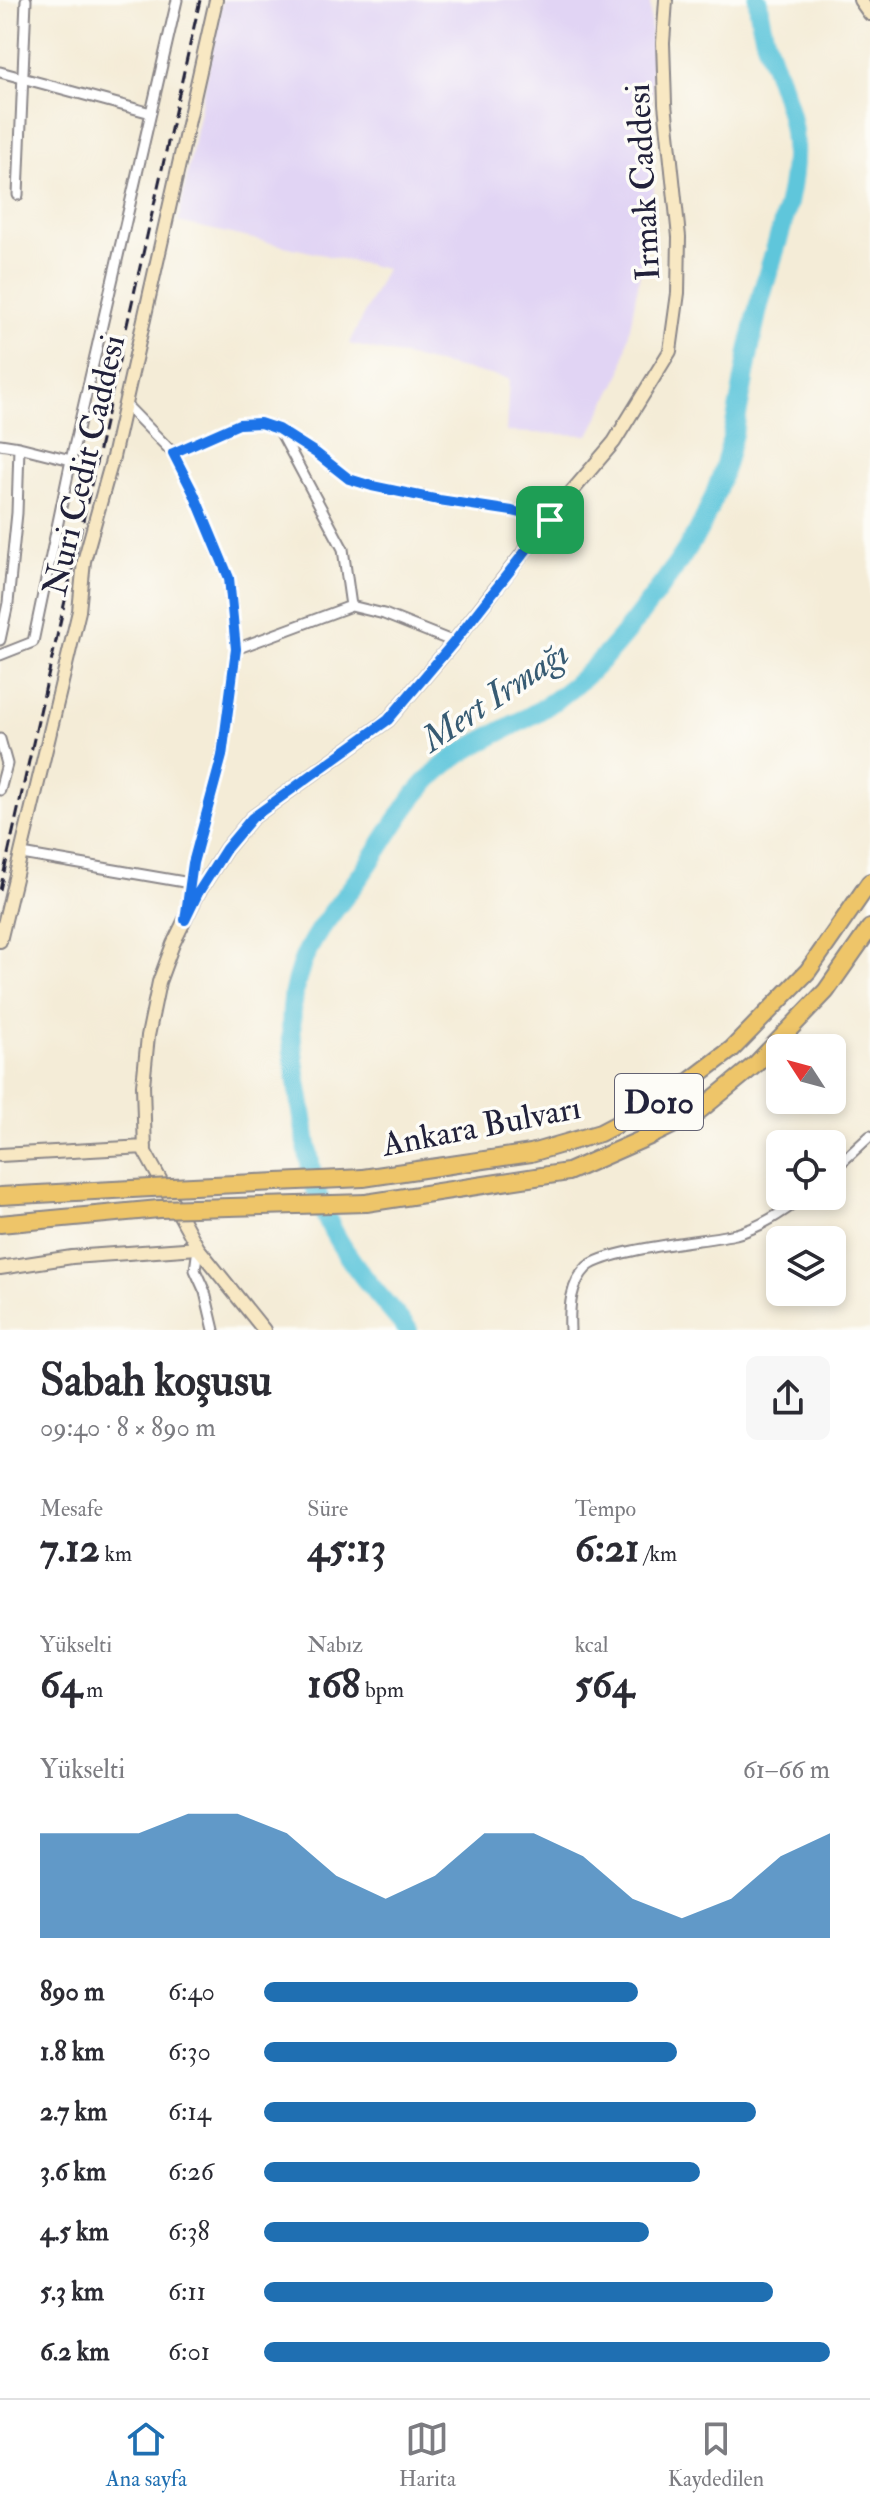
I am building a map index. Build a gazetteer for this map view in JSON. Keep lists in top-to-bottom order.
{
  "streets": {
    "highway": ["D010", "Ankara Bulvarı"],
    "street": ["Irmak Caddesi", "Nuri Cedit Caddesi"]
  },
  "water": ["Mert Irmağı"],
  "north": "top left",
  "page": {
    "heading": ["Sabah koşusu", "09:40 · 8 × 890 m"],
    "stats": [
      ["Mesafe", "7.12 km"],
      ["Süre", "45:13"],
      ["Tempo", "6:21 /km"],
      ["Yükselti", "64 m"],
      ["Nabız", "168 bpm"],
      ["kcal", "564"]
    ],
    "chart": ["Yükselti", "61–66 m"],
    "list": [
      {
        "name": "890 m",
        "note": "6:40"
      },
      {
        "name": "1.8 km",
        "note": "6:30"
      },
      {
        "name": "2.7 km",
        "note": "6:14"
      },
      {
        "name": "3.6 km",
        "note": "6:26"
      },
      {
        "name": "4.5 km",
        "note": "6:38"
      },
      {
        "name": "5.3 km",
        "note": "6:11"
      },
      {
        "name": "6.2 km",
        "note": "6:01"
      }
    ],
    "tabs": ["Ana sayfa", "Harita", "Kaydedilen"]
  }
}
